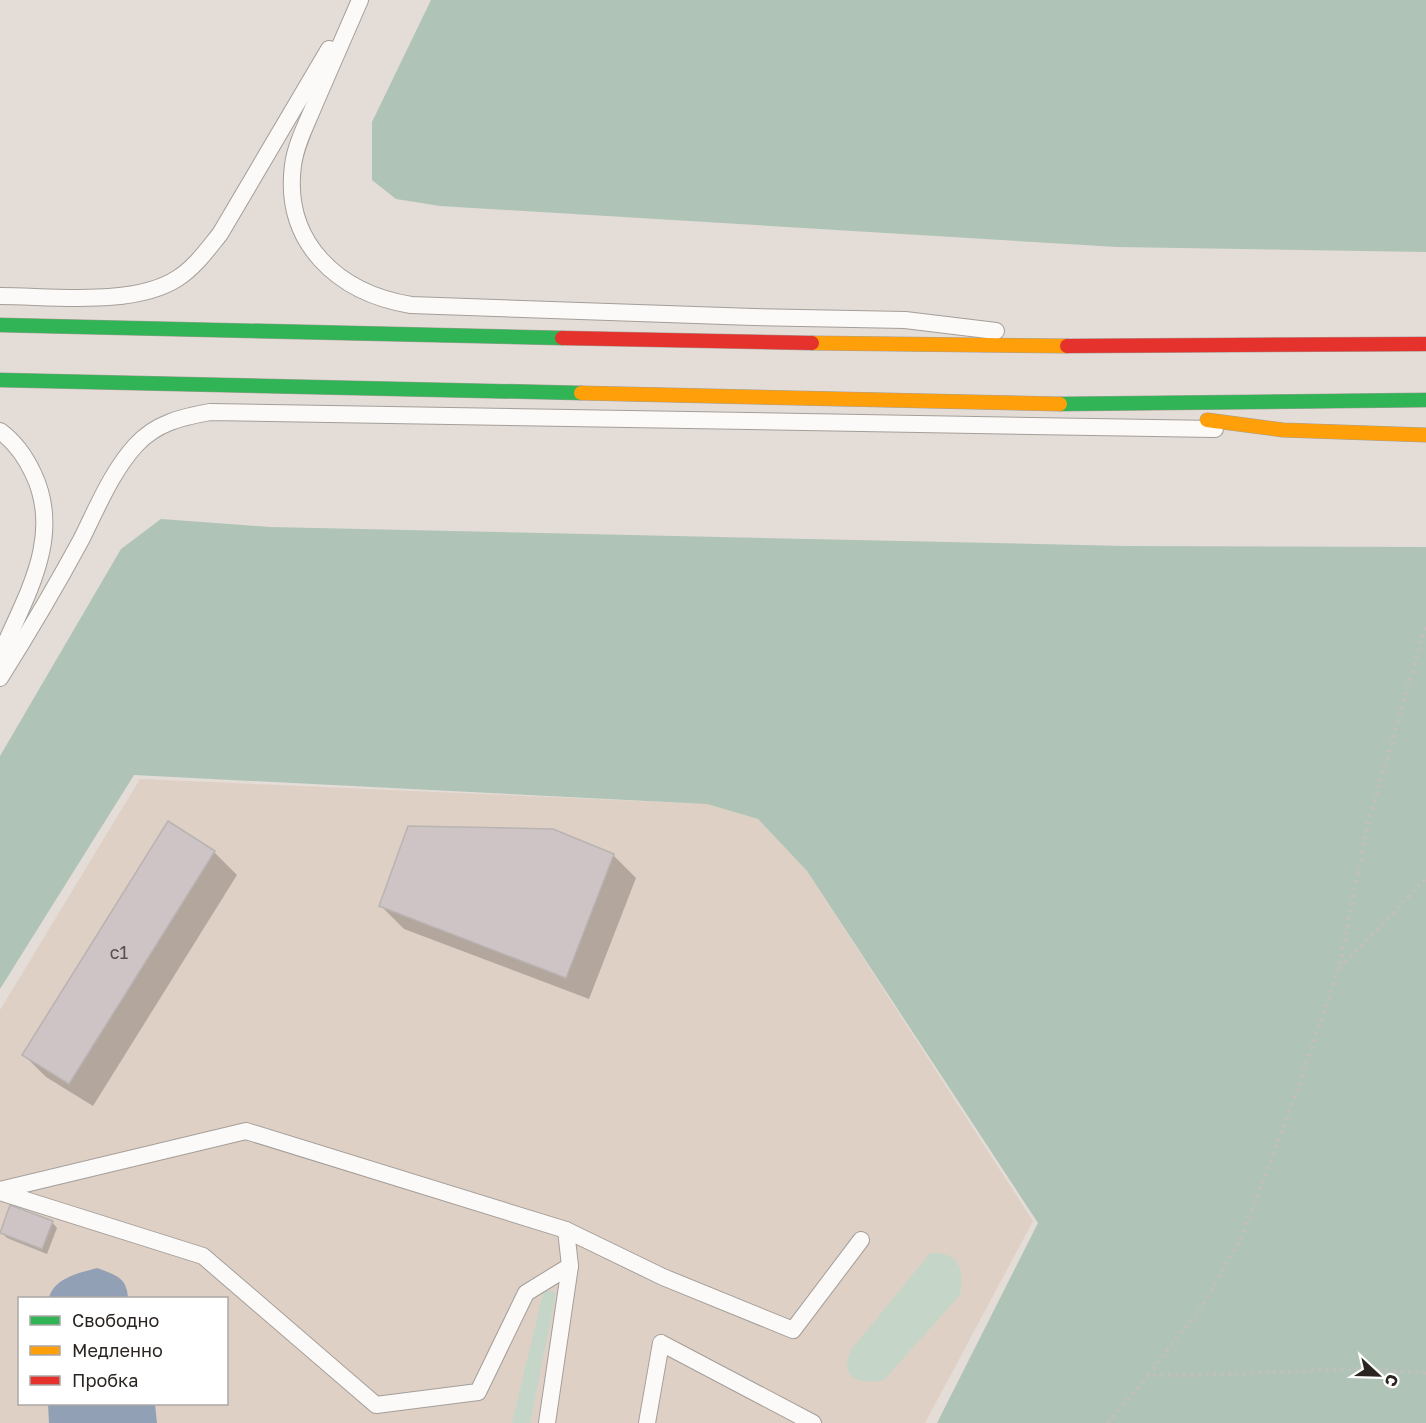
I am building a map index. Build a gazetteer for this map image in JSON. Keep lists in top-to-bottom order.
{
  "house_numbers": ["с1"],
  "legend": ["Свободно", "Медленно", "Пробка"],
  "north": "right"
}
